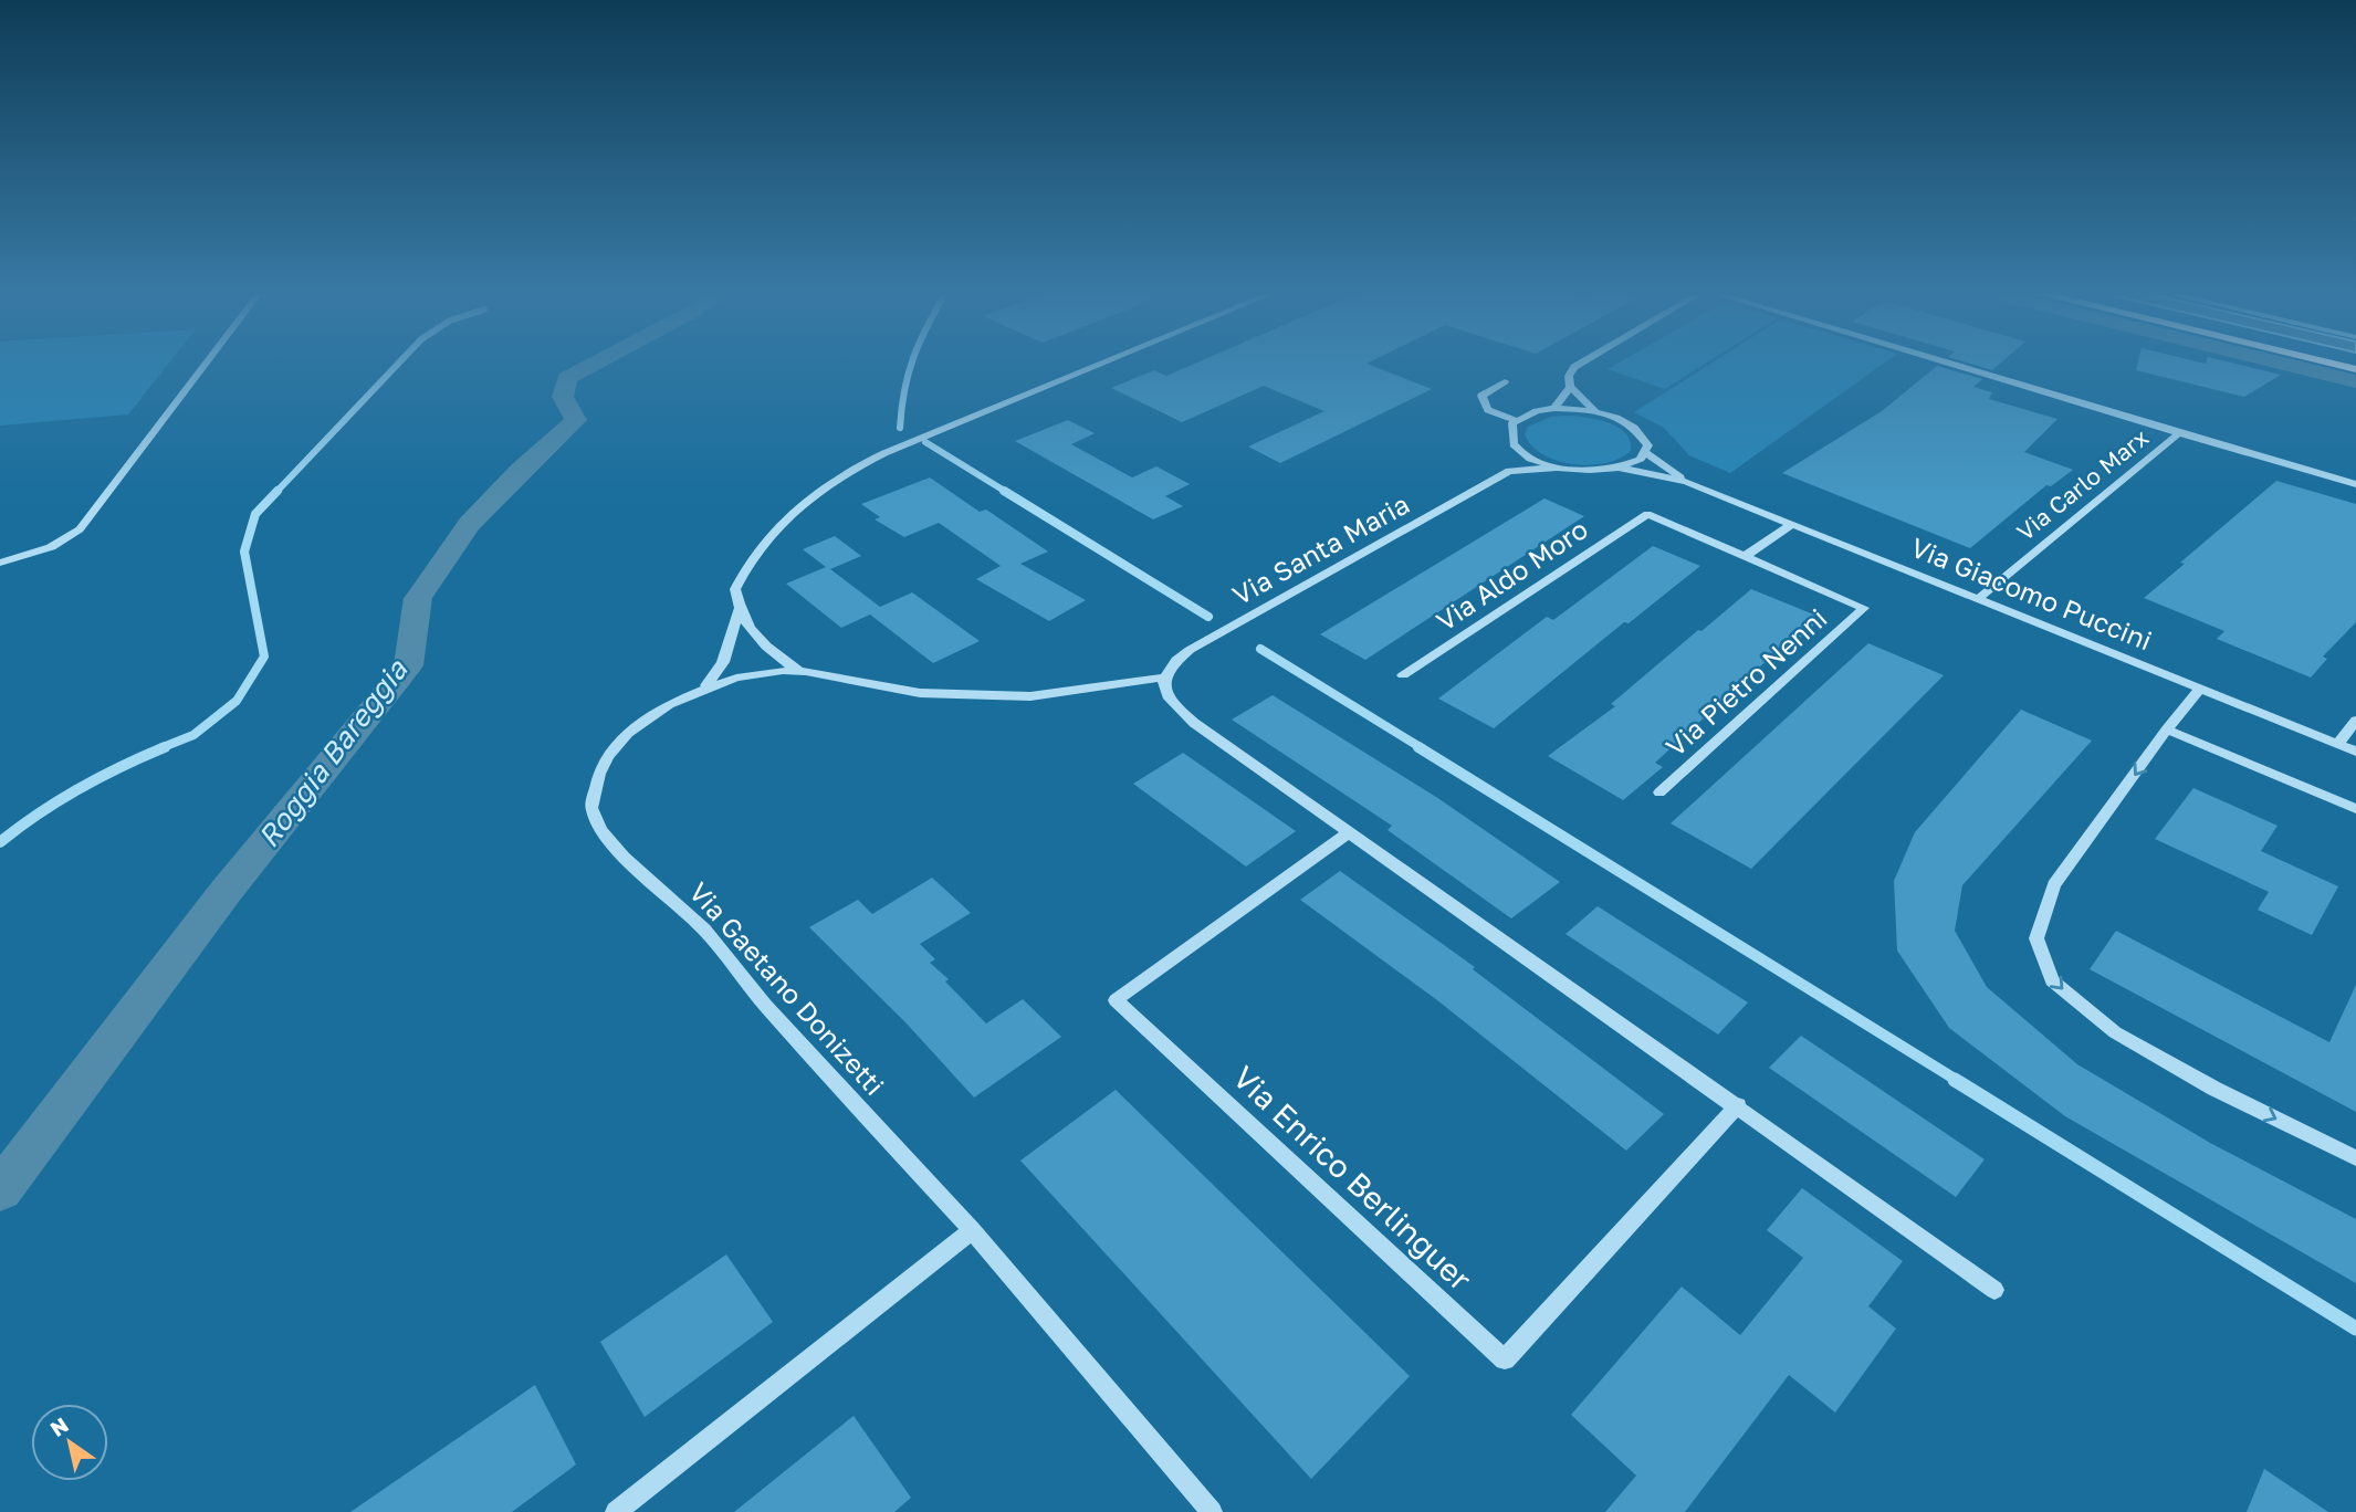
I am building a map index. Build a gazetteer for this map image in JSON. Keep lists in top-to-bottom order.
{
  "streets": {
    "street": [
      "Via Carlo Marx",
      "Via Santa Maria",
      "Via Aldo Moro",
      "Via Giacomo Puccini",
      "Via Pietro Nenni",
      "Via Gaetano Donizetti",
      "Via Enrico Berlinguer"
    ]
  },
  "crossings": [
    ["Via Carlo Marx", "Via Giacomo Puccini"],
    ["Via Santa Maria", "Via Giacomo Puccini"],
    ["Via Santa Maria", "Via Gaetano Donizetti"]
  ],
  "water": ["Roggia Bareggia"],
  "north": "top left"
}
